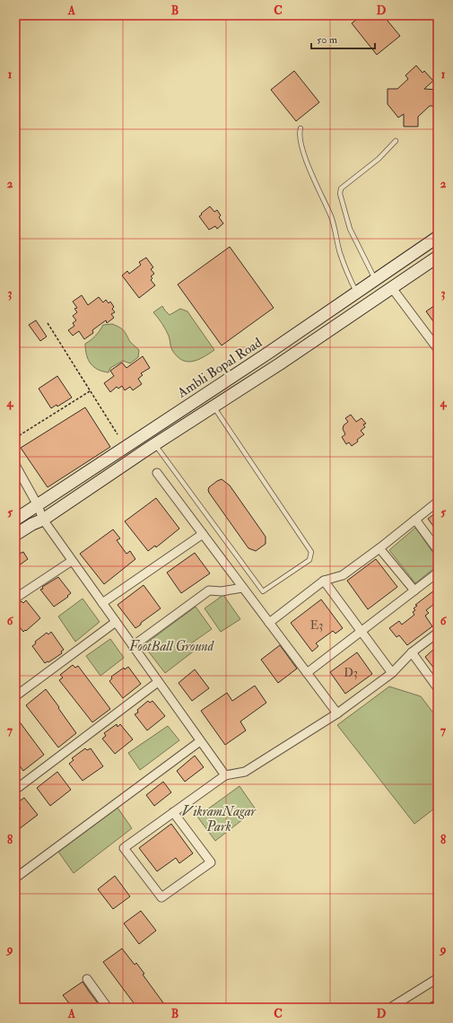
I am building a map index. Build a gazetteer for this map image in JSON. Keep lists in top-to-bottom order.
{
  "streets": {
    "street": ["Ambli Bopal Road"]
  },
  "parks": ["FootBall Ground", "VikramNagar Park"],
  "house_numbers": ["E3", "D3"],
  "scale_bar": "50 m",
  "grid": {
    "columns": [
      "A",
      "B",
      "C",
      "D"
    ],
    "rows": [
      "1",
      "2",
      "3",
      "4",
      "5",
      "6",
      "7",
      "8",
      "9"
    ]
  }
}
